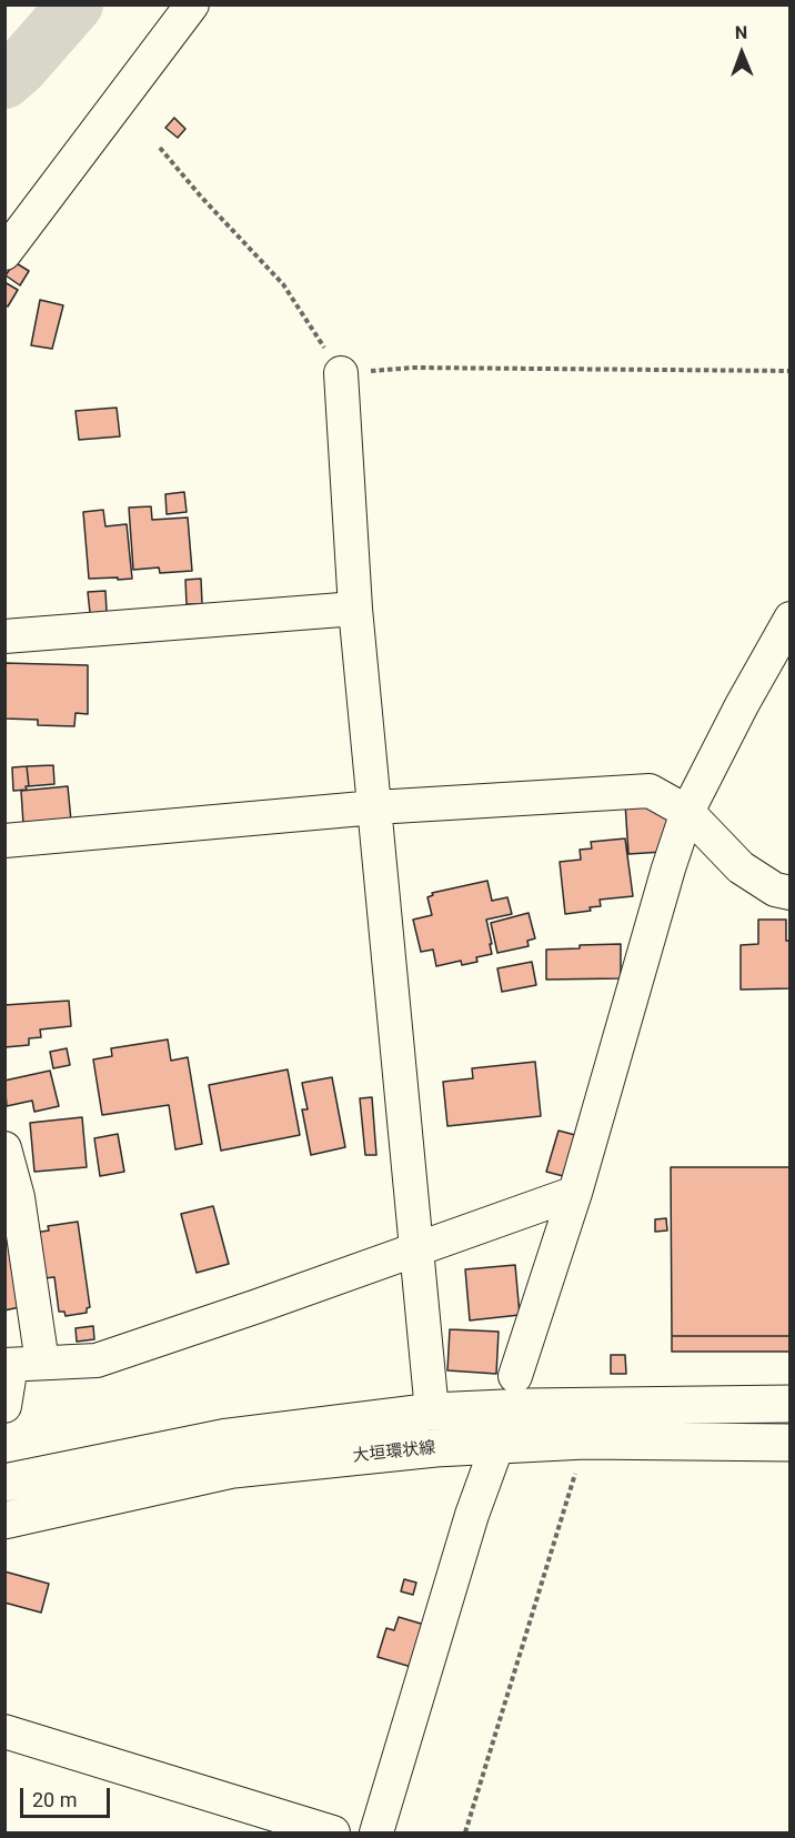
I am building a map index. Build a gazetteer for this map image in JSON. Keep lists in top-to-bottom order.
{
  "streets": {
    "main road": ["大垣環状線"]
  },
  "scale_bar": "20 m",
  "north": "top"
}
